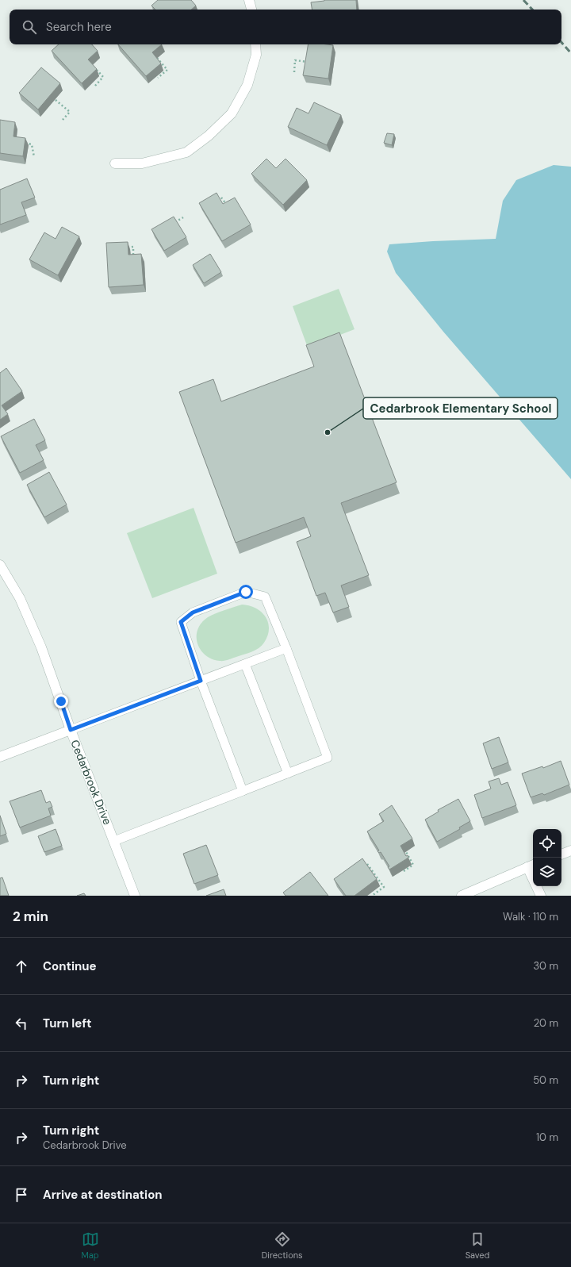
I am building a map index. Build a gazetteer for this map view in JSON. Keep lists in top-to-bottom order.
{
  "streets": {
    "street": ["Cedarbrook Drive"]
  },
  "places": ["Cedarbrook Elementary School"],
  "page": {
    "search": "Search here",
    "heading": ["2 min", "Walk · 110 m"],
    "list": [
      ["Continue", "30 m"],
      ["Turn left", "20 m"],
      ["Turn right", "50 m"],
      ["Turn right", "Cedarbrook Drive", "10 m"],
      "Arrive at destination"
    ],
    "nav": ["Map", "Directions", "Saved"]
  }
}
